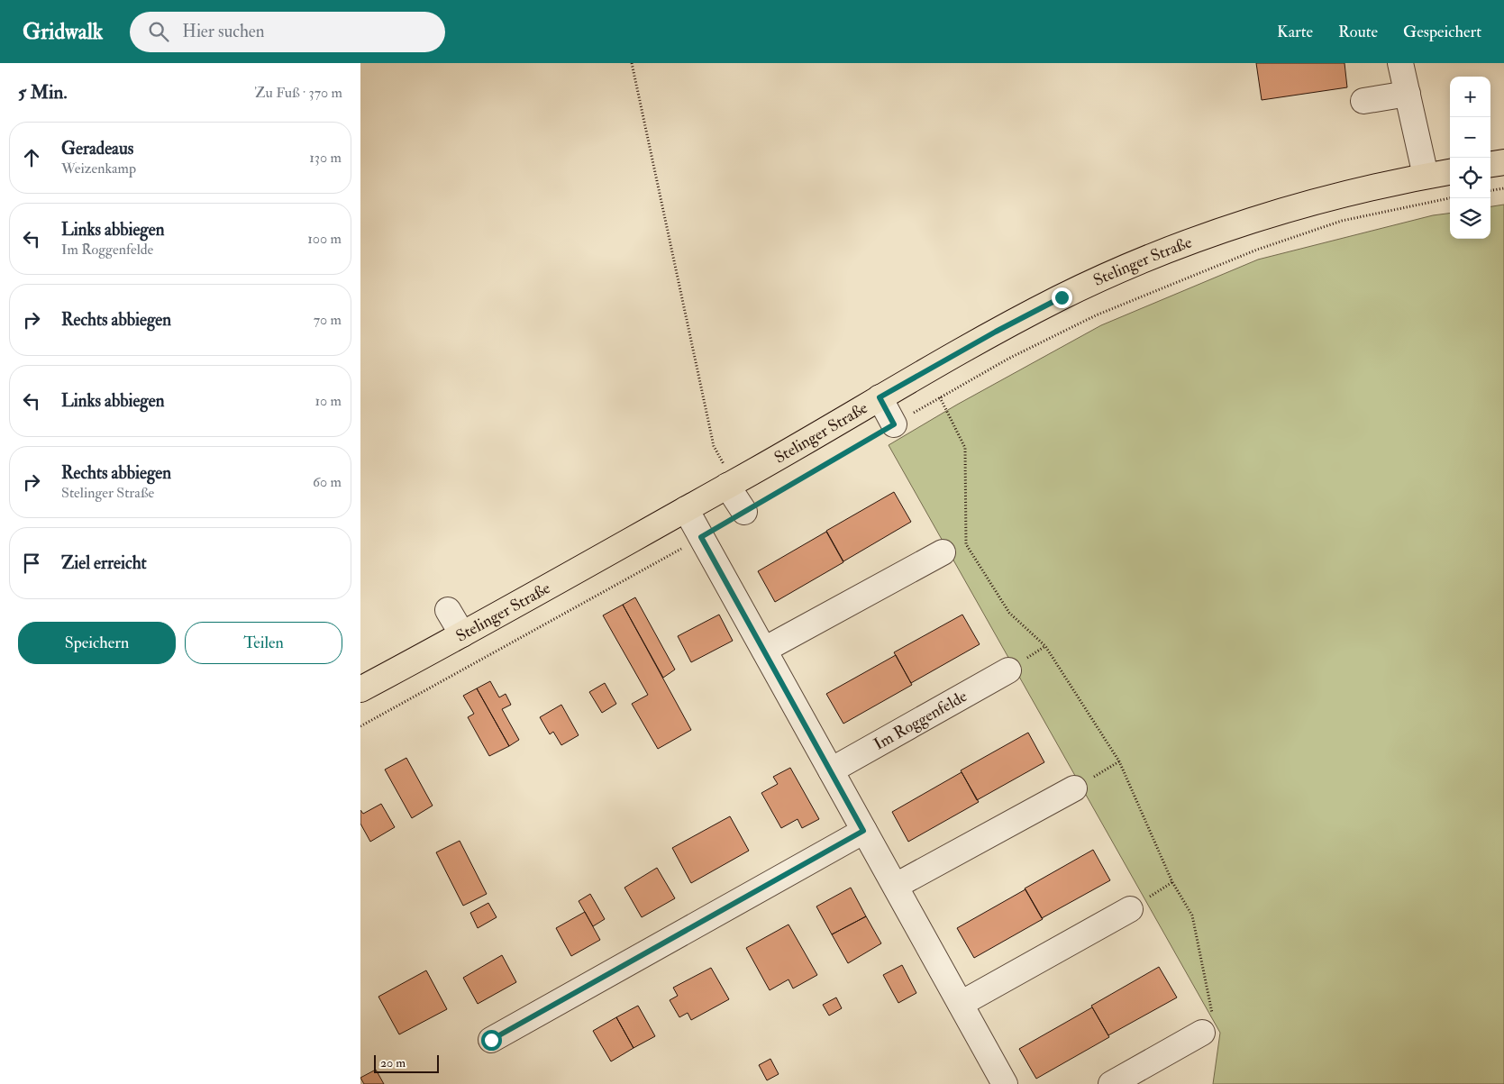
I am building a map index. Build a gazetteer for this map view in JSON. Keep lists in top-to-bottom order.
{
  "streets": {
    "main road": ["Stelinger Straße"],
    "street": ["Im Roggenfelde"]
  },
  "scale_bar": "20 m",
  "page": {
    "header": "Gridwalk",
    "search": "Hier suchen",
    "nav": ["Karte", "Route", "Gespeichert"],
    "heading": ["5 Min.", "Zu Fuß · 370 m"],
    "map_buttons": ["+", "−"],
    "list": [
      ["Geradeaus", "Weizenkamp", "130 m"],
      ["Links abbiegen", "Im Roggenfelde", "100 m"],
      ["Rechts abbiegen", "70 m"],
      ["Links abbiegen", "10 m"],
      ["Rechts abbiegen", "Stelinger Straße", "60 m"],
      "Ziel erreicht"
    ],
    "buttons": ["Speichern", "Teilen"],
    "scale": "20 m"
  }
}
